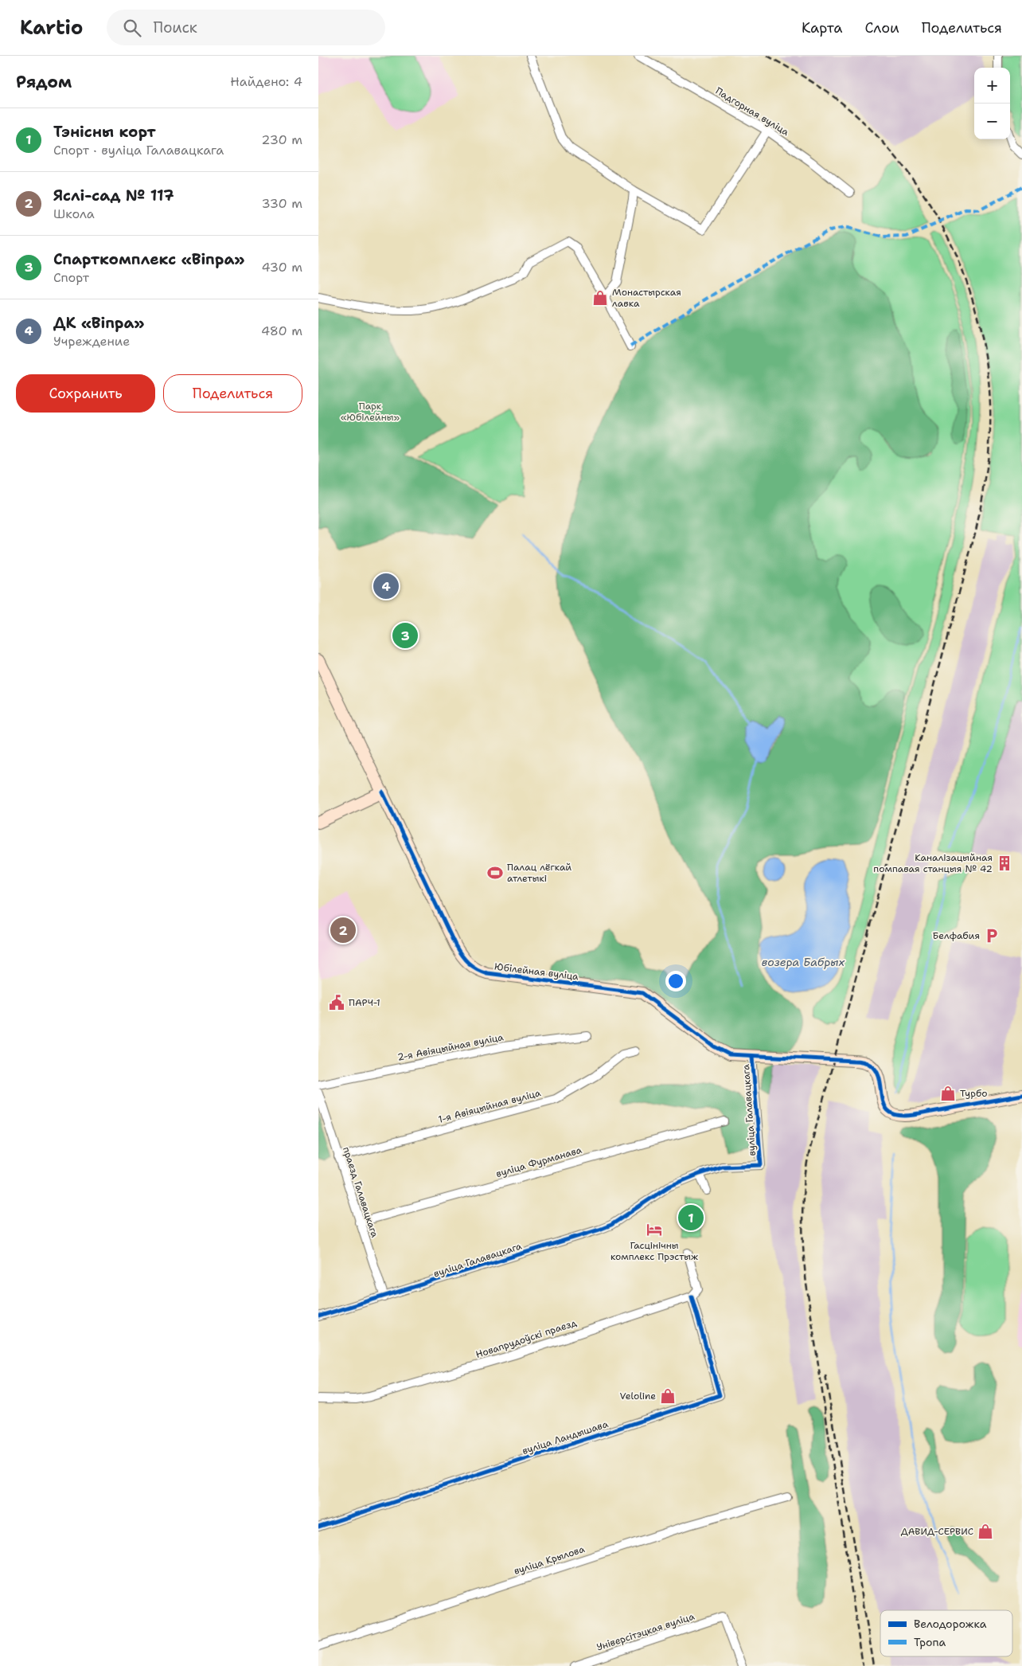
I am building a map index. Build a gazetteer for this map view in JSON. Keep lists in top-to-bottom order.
{
  "streets": {
    "street": [
      "Падгорная вуліца",
      "Юбілейная вуліца",
      "2-я Авіяцыйная вуліца",
      "1-я Авіяцыйная вуліца",
      "вуліца Галавацкага",
      "вуліца Фурманава",
      "праезд Галавацкага",
      "Новапрудоўскі праезд",
      "вуліца Ландышава",
      "вуліца Крылова",
      "Універсітэцкая вуліца"
    ]
  },
  "crossings": [
    ["Юбілейная вуліца", "вуліца Галавацкага"],
    ["1-я Авіяцыйная вуліца", "праезд Галавацкага"],
    ["вуліца Галавацкага", "праезд Галавацкага"],
    ["вуліца Фурманава", "праезд Галавацкага"],
    ["Новапрудоўскі праезд", "вуліца Ландышава"]
  ],
  "water": ["возера Бабрых"],
  "parks": ["Парк «Юбілейны»"],
  "places": {
    "shop": [
      "Монастырская лавка",
      "Турбо",
      "Veloline",
      "ДАВИД-СЕРВИС"
    ],
    "building": ["Каналізацыйная помпавая станцыя № 42"],
    "sports": ["Палац лёгкай атлетыкі"],
    "parking": ["Белфабия"],
    "public building": ["ПАРЧ-1"],
    "hotel": ["Гасцінічны комплекс Прэстыж"]
  },
  "legend": ["Велодорожка", "Тропа"],
  "page": {
    "header": "Kartio",
    "search": "Поиск",
    "nav": ["Карта", "Слои", "Поделиться"],
    "heading": ["Рядом", "Найдено: 4"],
    "map_buttons": ["+", "−"],
    "list": [
      {
        "mark": "1",
        "name": "Тэнісны корт",
        "note": "Спорт · вуліца Галавацкага",
        "value": "230 m"
      },
      {
        "mark": "2",
        "name": "Яслі-сад № 117",
        "note": "Школа",
        "value": "330 m"
      },
      {
        "mark": "3",
        "name": "Спарткомплекс «Віпра»",
        "note": "Спорт",
        "value": "430 m"
      },
      {
        "mark": "4",
        "name": "ДК «Віпра»",
        "note": "Учреждение",
        "value": "480 m"
      }
    ],
    "buttons": ["Сохранить", "Поделиться"],
    "pins": [
      "4",
      "3",
      "2",
      "1"
    ]
  }
}
